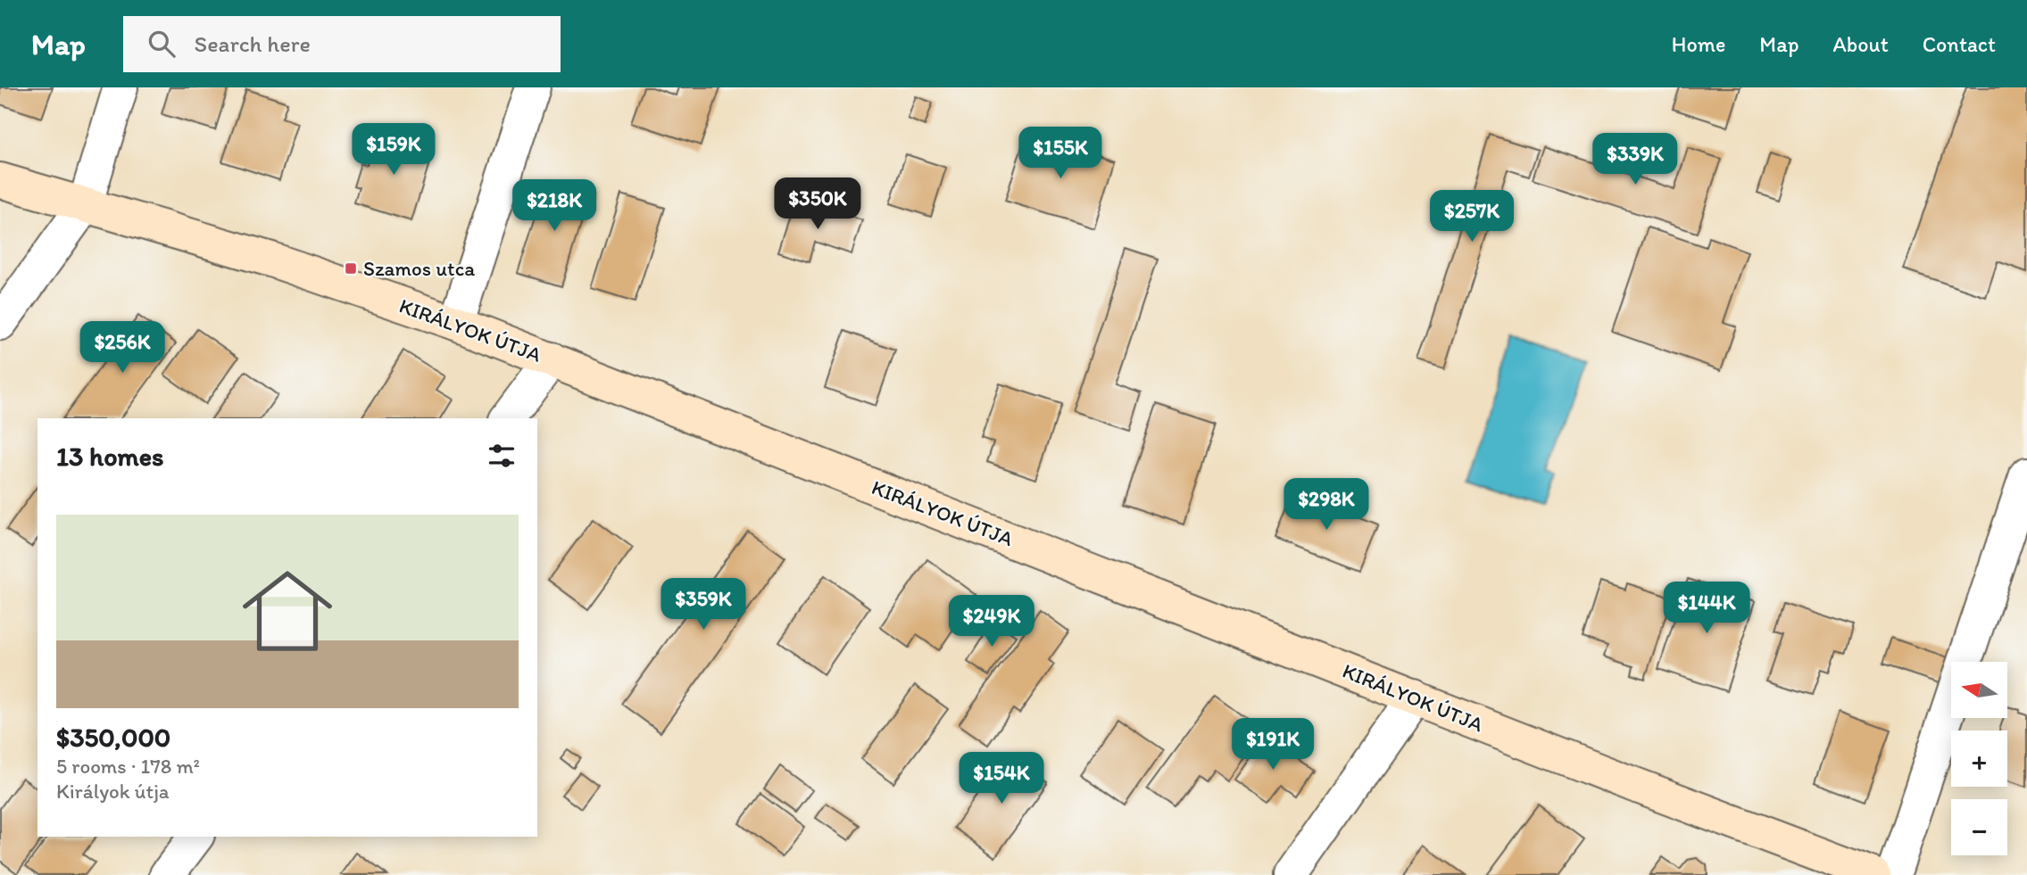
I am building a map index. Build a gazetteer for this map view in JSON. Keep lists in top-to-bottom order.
{
  "streets": {
    "street": ["KIRÁLYOK ÚTJA"]
  },
  "places": {
    "transit": ["Szamos utca"]
  },
  "north": "left",
  "page": {
    "header": "Map",
    "search": "Search here",
    "nav": [
      "Home",
      "Map",
      "About",
      "Contact"
    ],
    "price": [
      "$159K",
      "$155K",
      "$339K",
      "$350K",
      "$218K",
      "$257K",
      "$256K",
      "$298K",
      "$359K",
      "$144K",
      "$249K",
      "$191K",
      "$154K"
    ],
    "heading": "13 homes",
    "list": [
      {
        "name": "$350,000",
        "note": "5 rooms · 178 m² · Királyok útja"
      }
    ],
    "map_buttons": ["+", "−"]
  }
}
